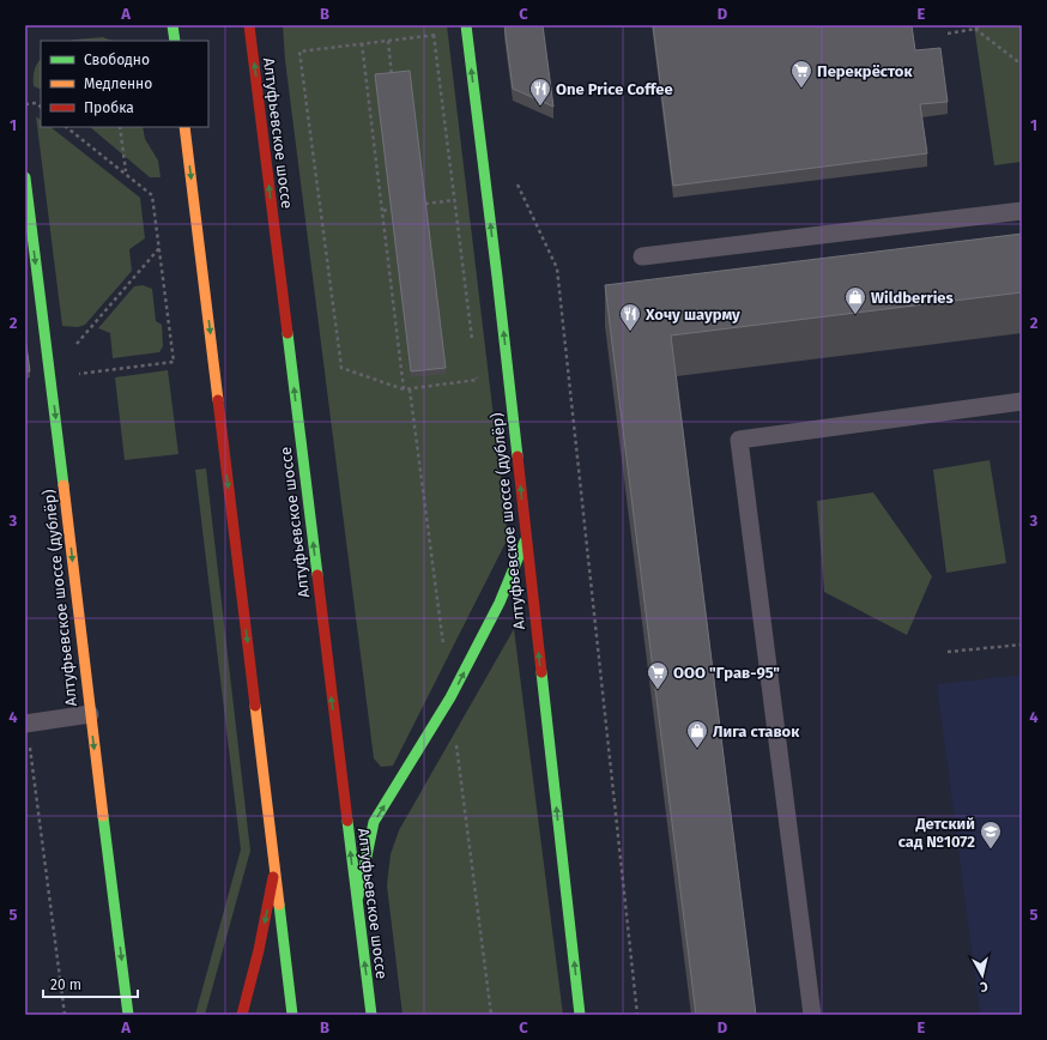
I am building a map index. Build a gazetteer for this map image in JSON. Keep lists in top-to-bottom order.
{
  "streets": {
    "main road": ["Алтуфьевское шоссе", "Алтуфьевское шоссе (дублёр)"]
  },
  "places": {
    "supermarket": ["Перекрёсток", "ООО \"Грав-95\""],
    "restaurant": ["One Price Coffee", "Хочу шаурму"],
    "shop": ["Wildberries", "Лига ставок"],
    "school or university": ["Детский сад №1072"]
  },
  "legend": ["Свободно", "Медленно", "Пробка"],
  "scale_bar": "20 m",
  "north": "bottom",
  "grid": {
    "columns": [
      "A",
      "B",
      "C",
      "D",
      "E"
    ],
    "rows": [
      "1",
      "2",
      "3",
      "4",
      "5"
    ]
  }
}
